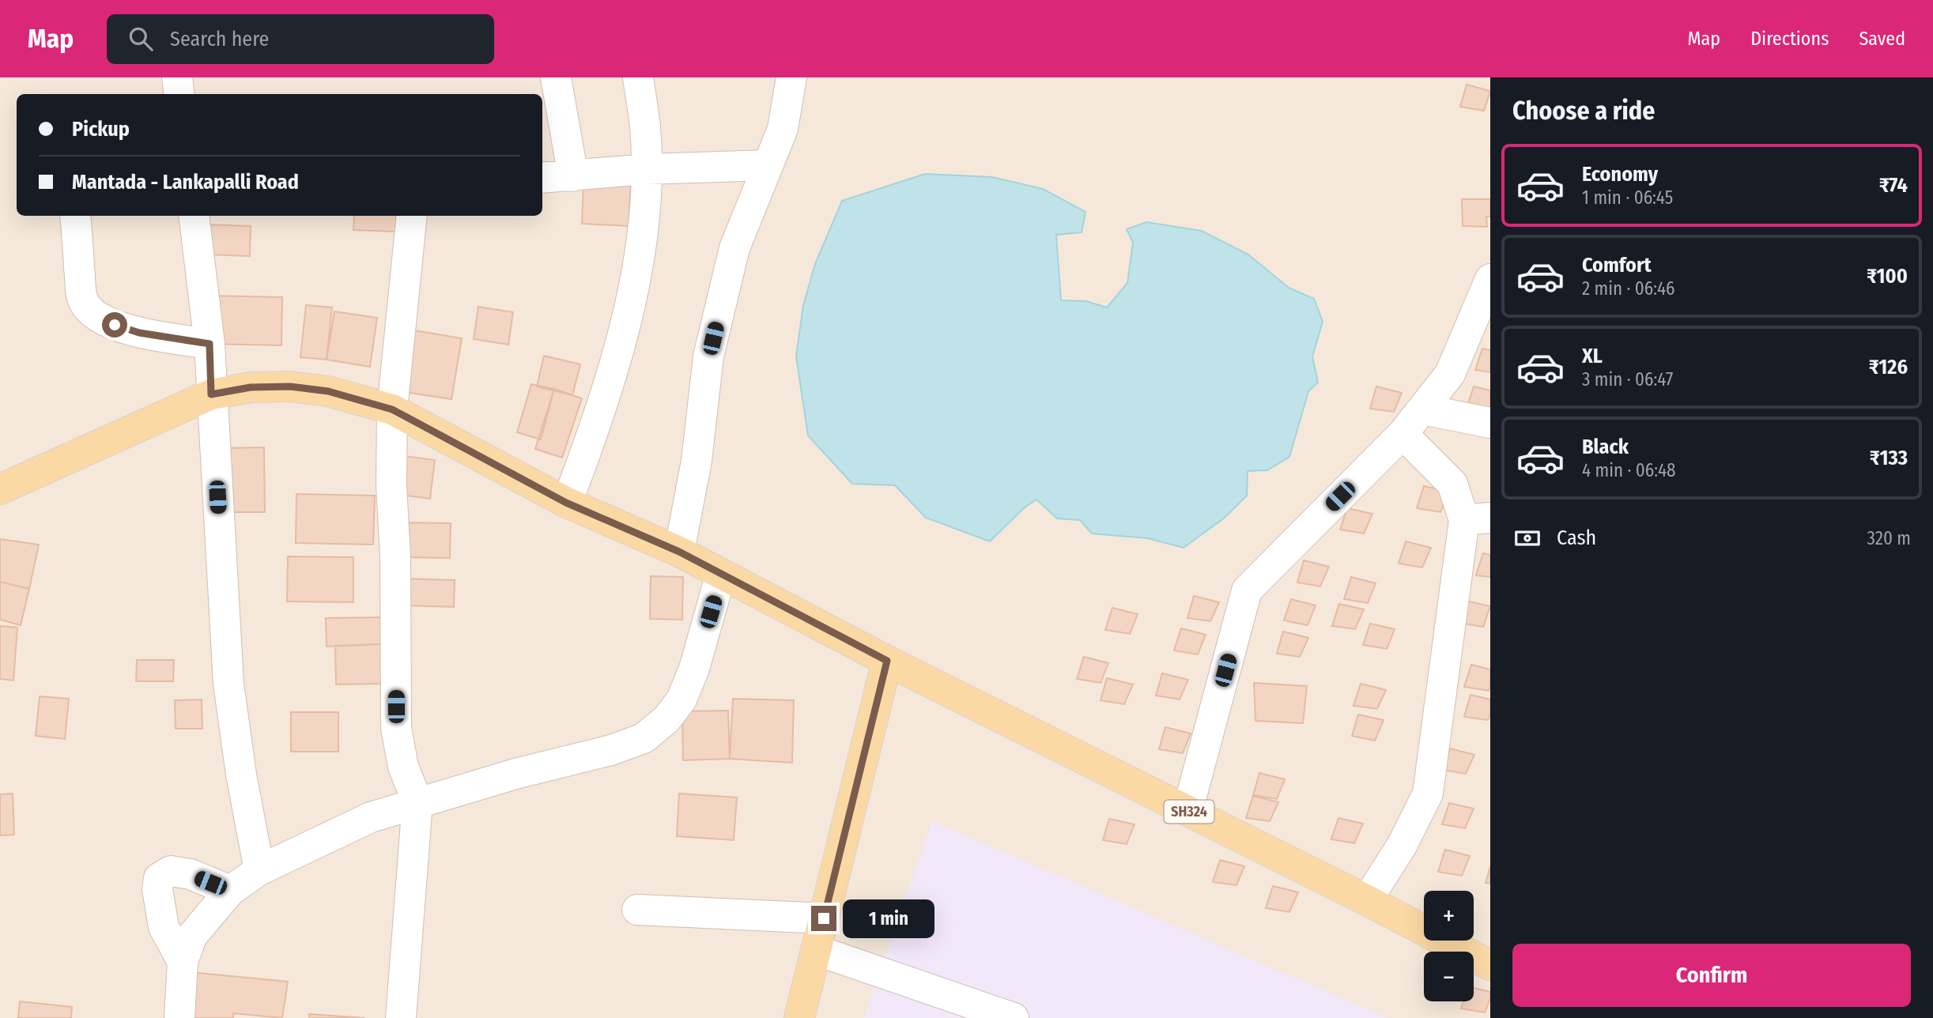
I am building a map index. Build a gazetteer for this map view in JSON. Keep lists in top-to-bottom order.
{
  "streets": {
    "main road": ["SH324"]
  },
  "page": {
    "header": "Map",
    "search": "Search here",
    "nav": ["Map", "Directions", "Saved"],
    "heading": "Choose a ride",
    "banner": ["Pickup", "Mantada - Lankapalli Road"],
    "list": [
      {
        "name": "Economy",
        "note": "1 min · 06:45",
        "value": "₹74"
      },
      {
        "name": "Comfort",
        "note": "2 min · 06:46",
        "value": "₹100"
      },
      {
        "name": "XL",
        "note": "3 min · 06:47",
        "value": "₹126"
      },
      {
        "name": "Black",
        "note": "4 min · 06:48",
        "value": "₹133"
      }
    ],
    "pay": ["Cash", "320 m"],
    "map_buttons": ["+", "−"],
    "bubble": "1 min",
    "buttons": "Confirm"
  }
}
